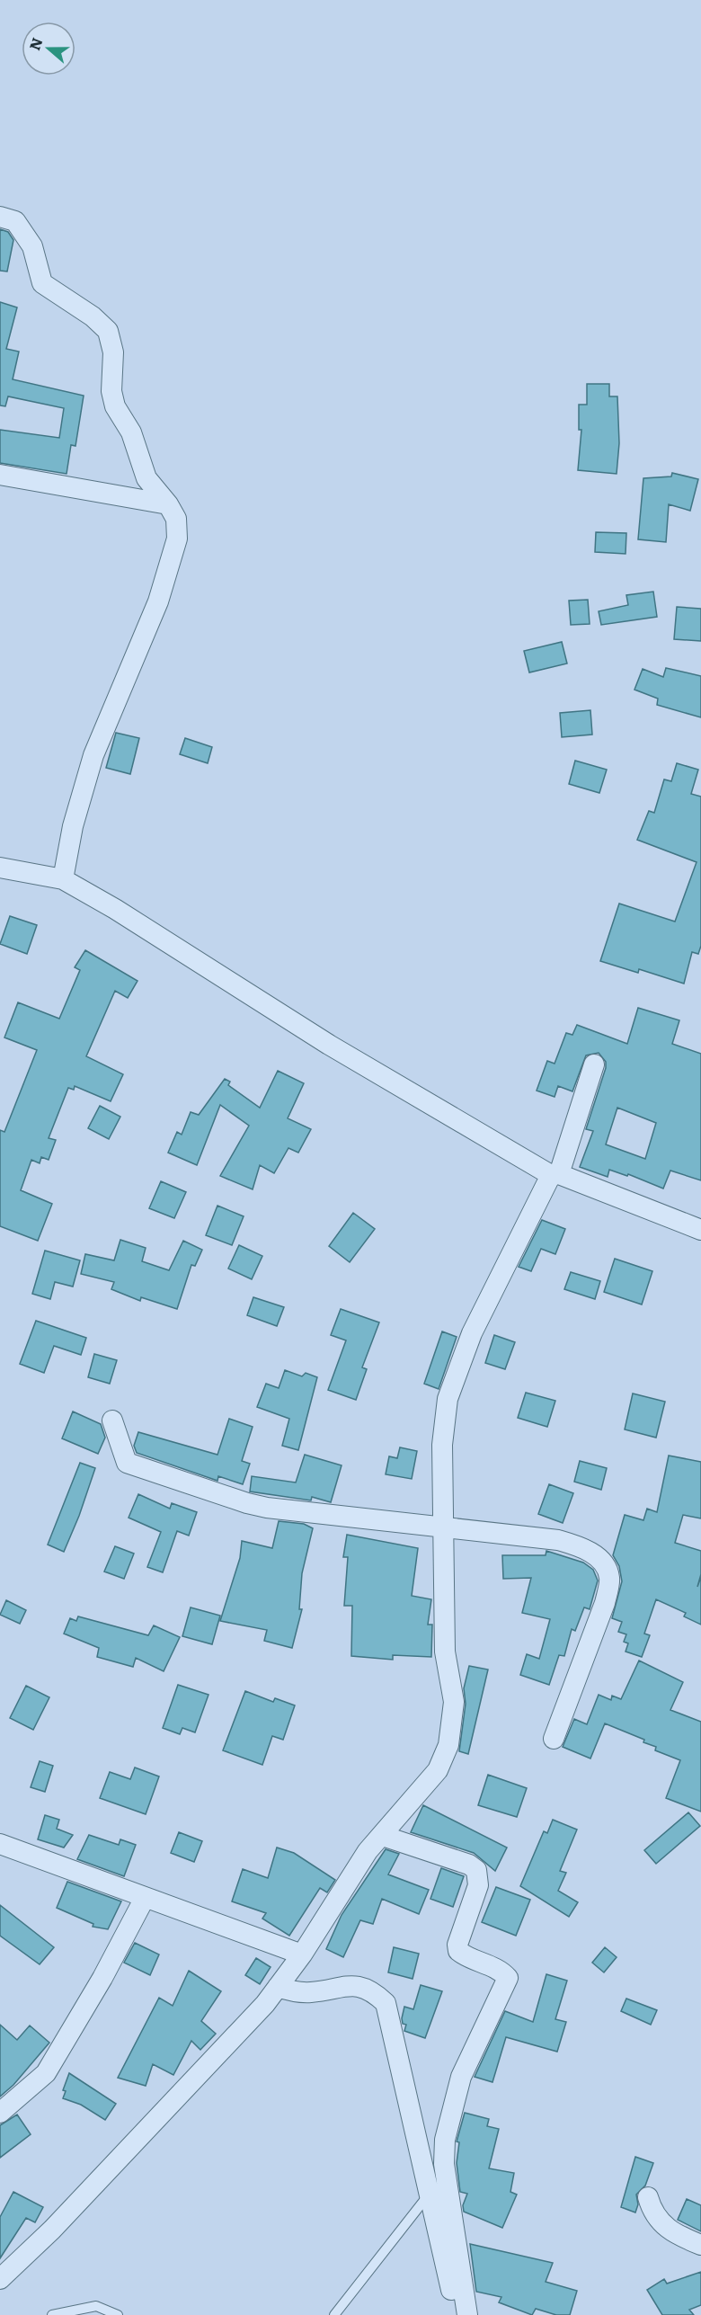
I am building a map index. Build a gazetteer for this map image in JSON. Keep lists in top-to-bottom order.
{
  "north": "left"
}
